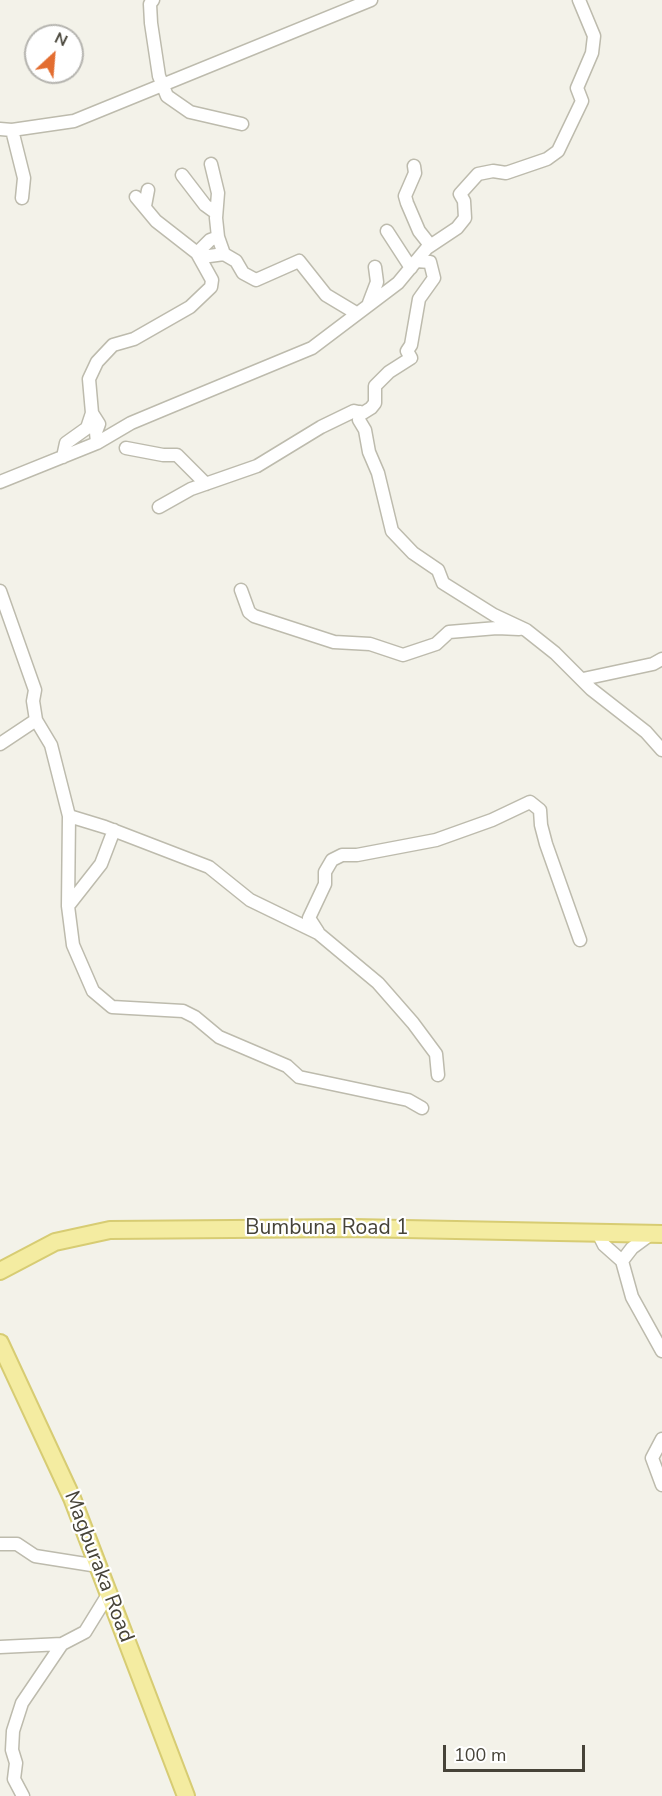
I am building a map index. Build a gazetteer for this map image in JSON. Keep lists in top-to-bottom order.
{
  "streets": {
    "main road": ["Bumbuna Road 1", "Magburaka Road"]
  },
  "scale_bar": "100 m",
  "north": "top right"
}
